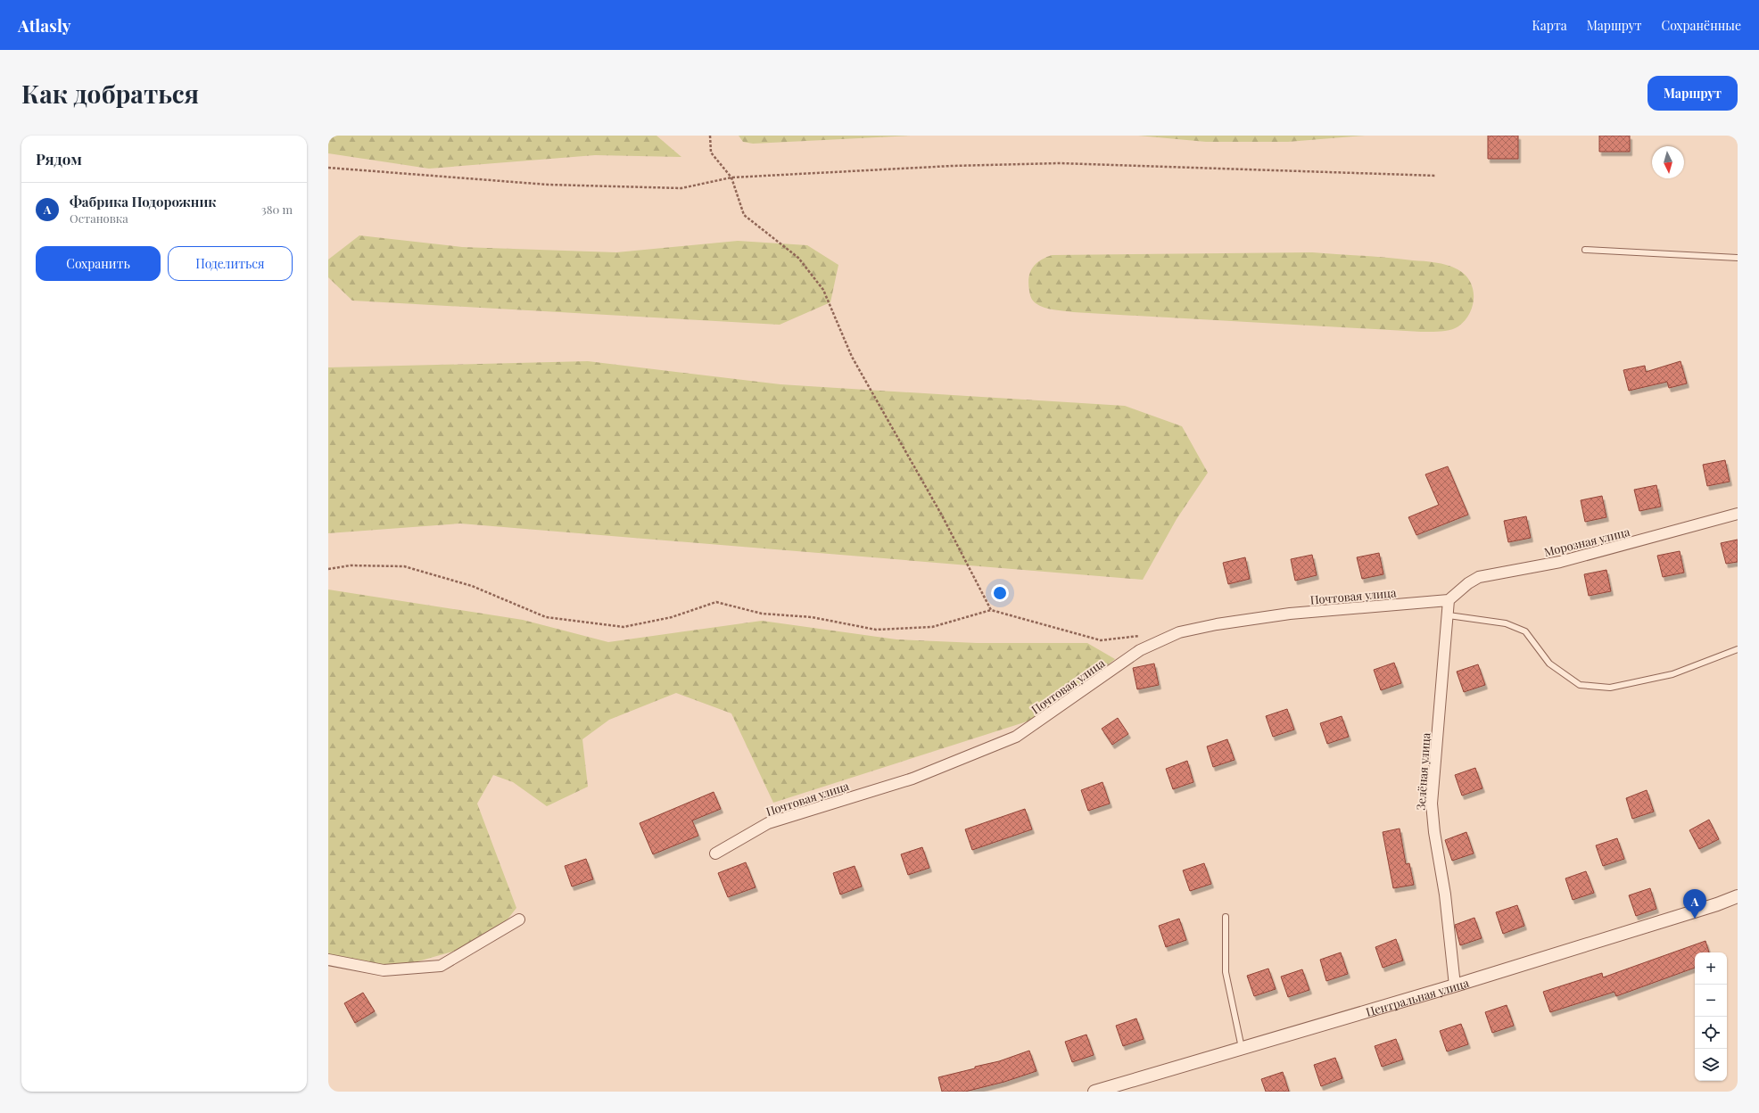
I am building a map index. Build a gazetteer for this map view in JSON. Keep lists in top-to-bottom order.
{
  "streets": {
    "street": [
      "Морозная улица",
      "Почтовая улица",
      "Зелёная улица",
      "Центральная улица"
    ]
  },
  "crossings": [
    ["Морозная улица", "Почтовая улица"],
    ["Морозная улица", "Зелёная улица"],
    ["Почтовая улица", "Зелёная улица"],
    ["Зелёная улица", "Центральная улица"]
  ],
  "north": "bottom",
  "page": {
    "header": "Atlasly",
    "nav": ["Карта", "Маршрут", "Сохранённые"],
    "buttons": [
      "Маршрут",
      ["Сохранить", "Поделиться"]
    ],
    "title": "Как добраться",
    "heading": "Рядом",
    "list": [
      {
        "mark": "A",
        "name": "Фабрика Подорожник",
        "note": "Остановка",
        "value": "380 m"
      }
    ],
    "pins": "A",
    "map_buttons": ["+", "−"]
  }
}
